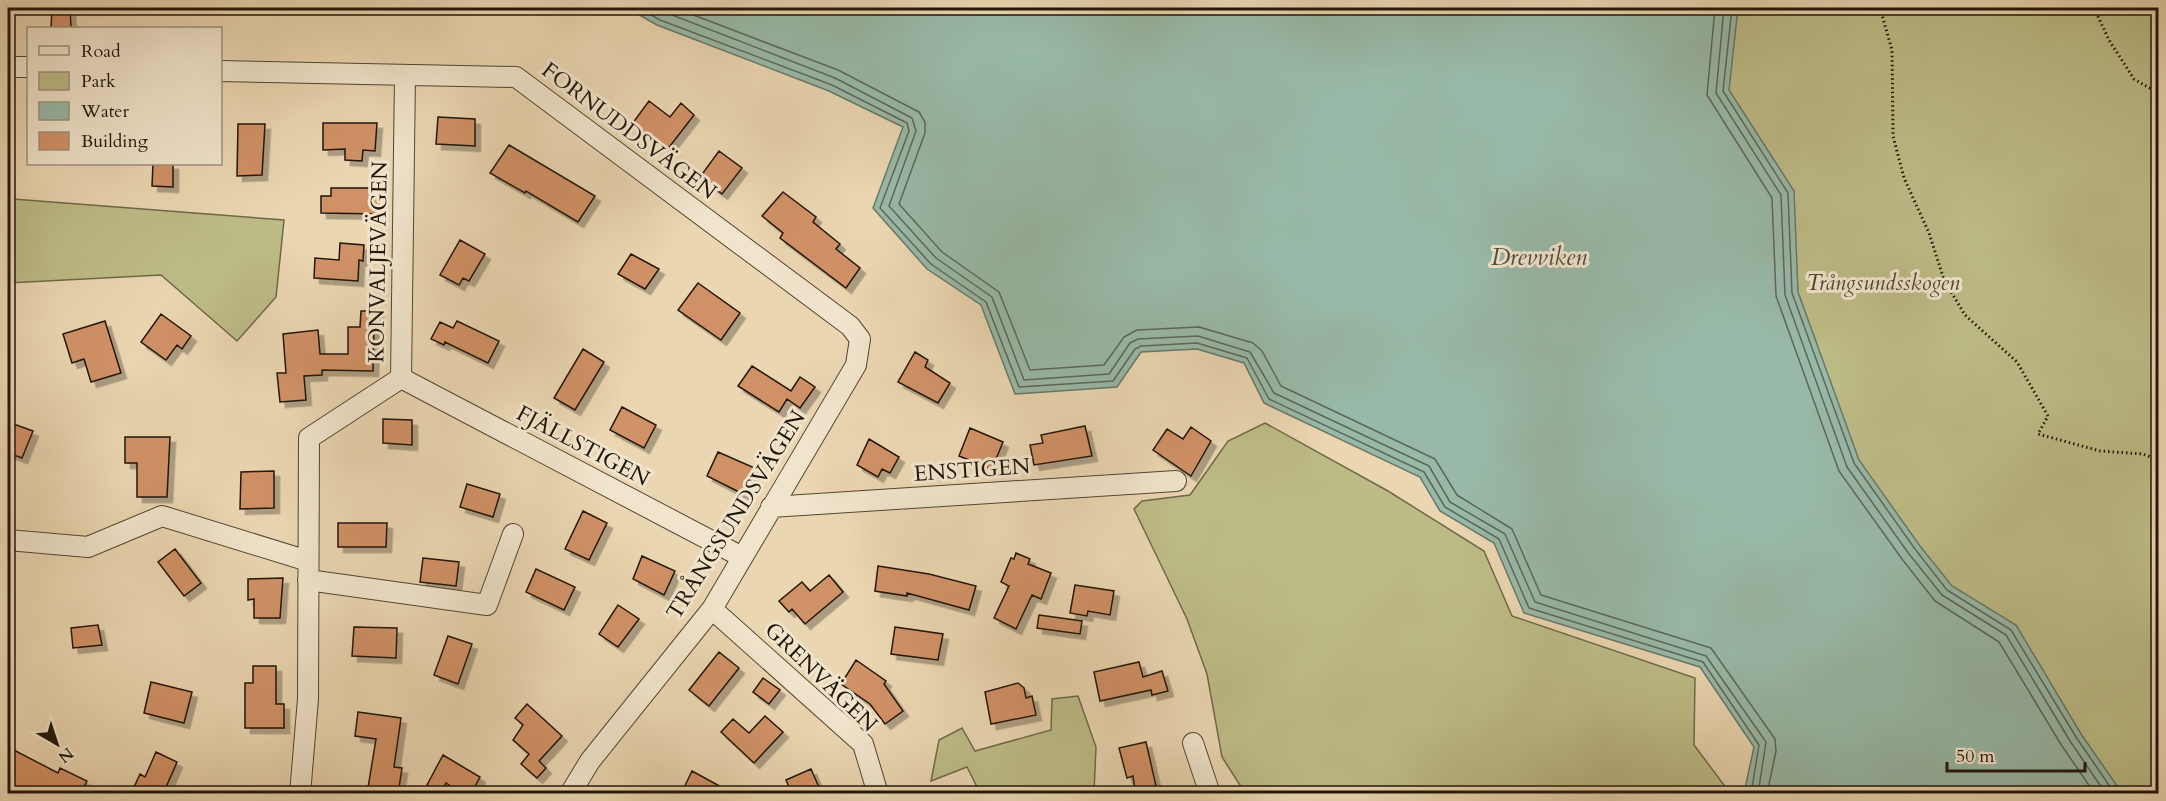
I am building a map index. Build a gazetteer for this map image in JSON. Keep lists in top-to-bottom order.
{
  "streets": {
    "street": [
      "FORNUDDSVÄGEN",
      "KONVALJEVÄGEN",
      "FJÄLLSTIGEN",
      "ENSTIGEN",
      "TRÅNGSUNDSVÄGEN",
      "GRENVÄGEN"
    ]
  },
  "crossings": [
    ["FORNUDDSVÄGEN", "KONVALJEVÄGEN"],
    ["FORNUDDSVÄGEN", "TRÅNGSUNDSVÄGEN"],
    ["KONVALJEVÄGEN", "FJÄLLSTIGEN"],
    ["FJÄLLSTIGEN", "TRÅNGSUNDSVÄGEN"],
    ["ENSTIGEN", "TRÅNGSUNDSVÄGEN"],
    ["TRÅNGSUNDSVÄGEN", "GRENVÄGEN"]
  ],
  "water": ["Drevviken"],
  "parks": ["Trångsundsskogen"],
  "legend": [
    "Road",
    "Park",
    "Water",
    "Building"
  ],
  "scale_bar": "50 m",
  "north": "bottom right"
}
